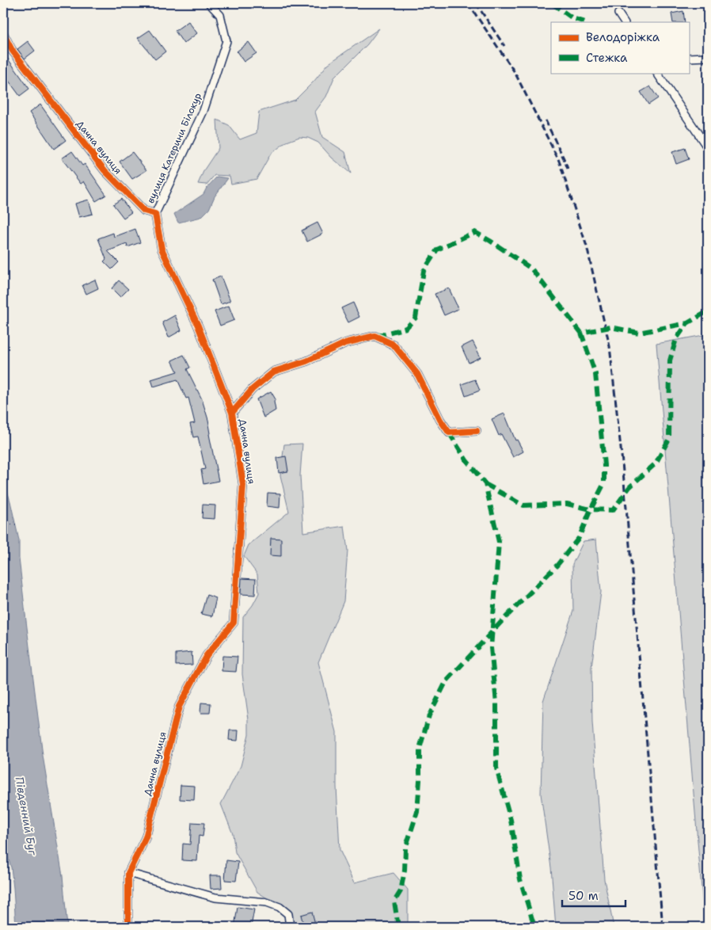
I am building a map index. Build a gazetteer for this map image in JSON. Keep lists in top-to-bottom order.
{
  "streets": {
    "street": ["Дачна вулиця", "вулиця Катерини Білокур"]
  },
  "crossings": [
    ["Дачна вулиця", "вулиця Катерини Білокур"]
  ],
  "water": ["Південний Буг"],
  "legend": ["Велодоріжка", "Стежка"],
  "scale_bar": "50 m"
}
